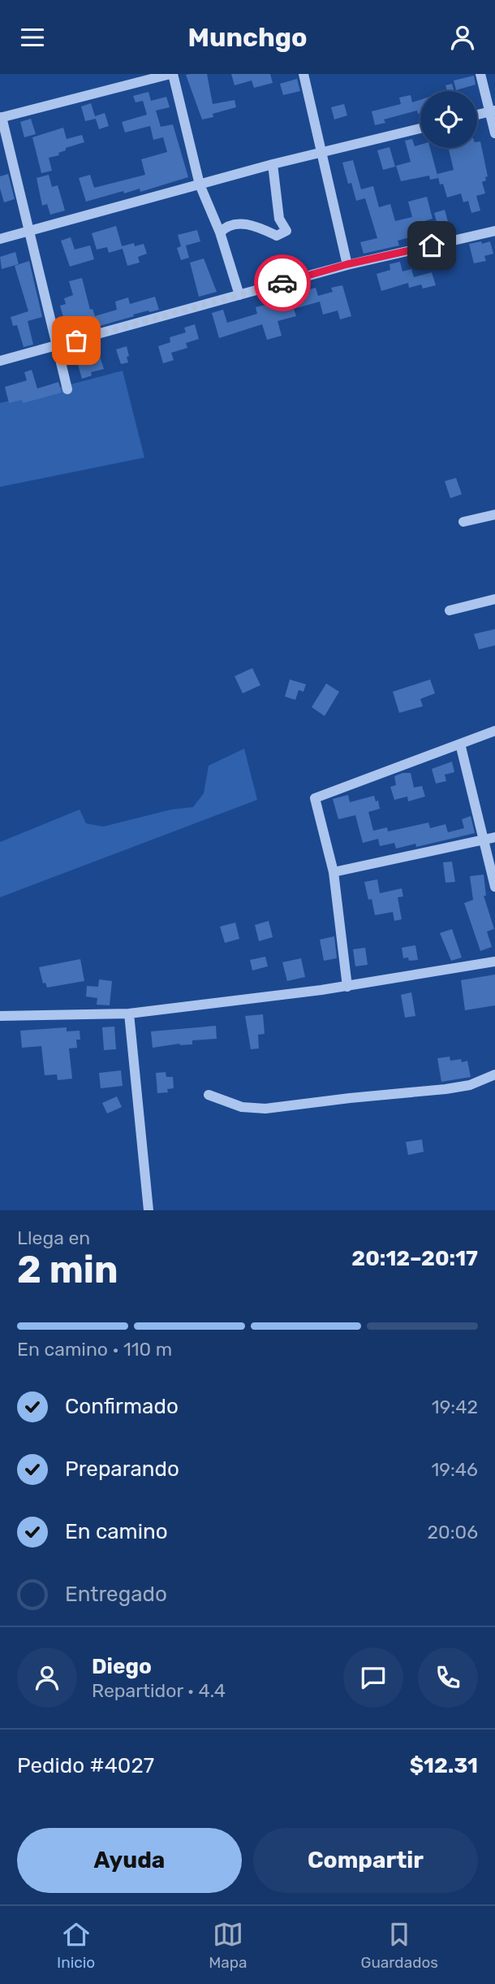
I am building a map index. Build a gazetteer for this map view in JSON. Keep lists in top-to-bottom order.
{
  "page": {
    "header": "Munchgo",
    "heading": ["2 min", "Llega en", "20:12–20:17"],
    "panel": [
      "Diego",
      "Repartidor · 4.4",
      "Pedido #4027",
      "$12.31"
    ],
    "bar": "En camino · 110 m",
    "list": [
      ["Confirmado", "19:42"],
      ["Preparando", "19:46"],
      ["En camino", "20:06"],
      "Entregado"
    ],
    "buttons": ["Ayuda", "Compartir"],
    "tabs": ["Inicio", "Mapa", "Guardados"]
  }
}
